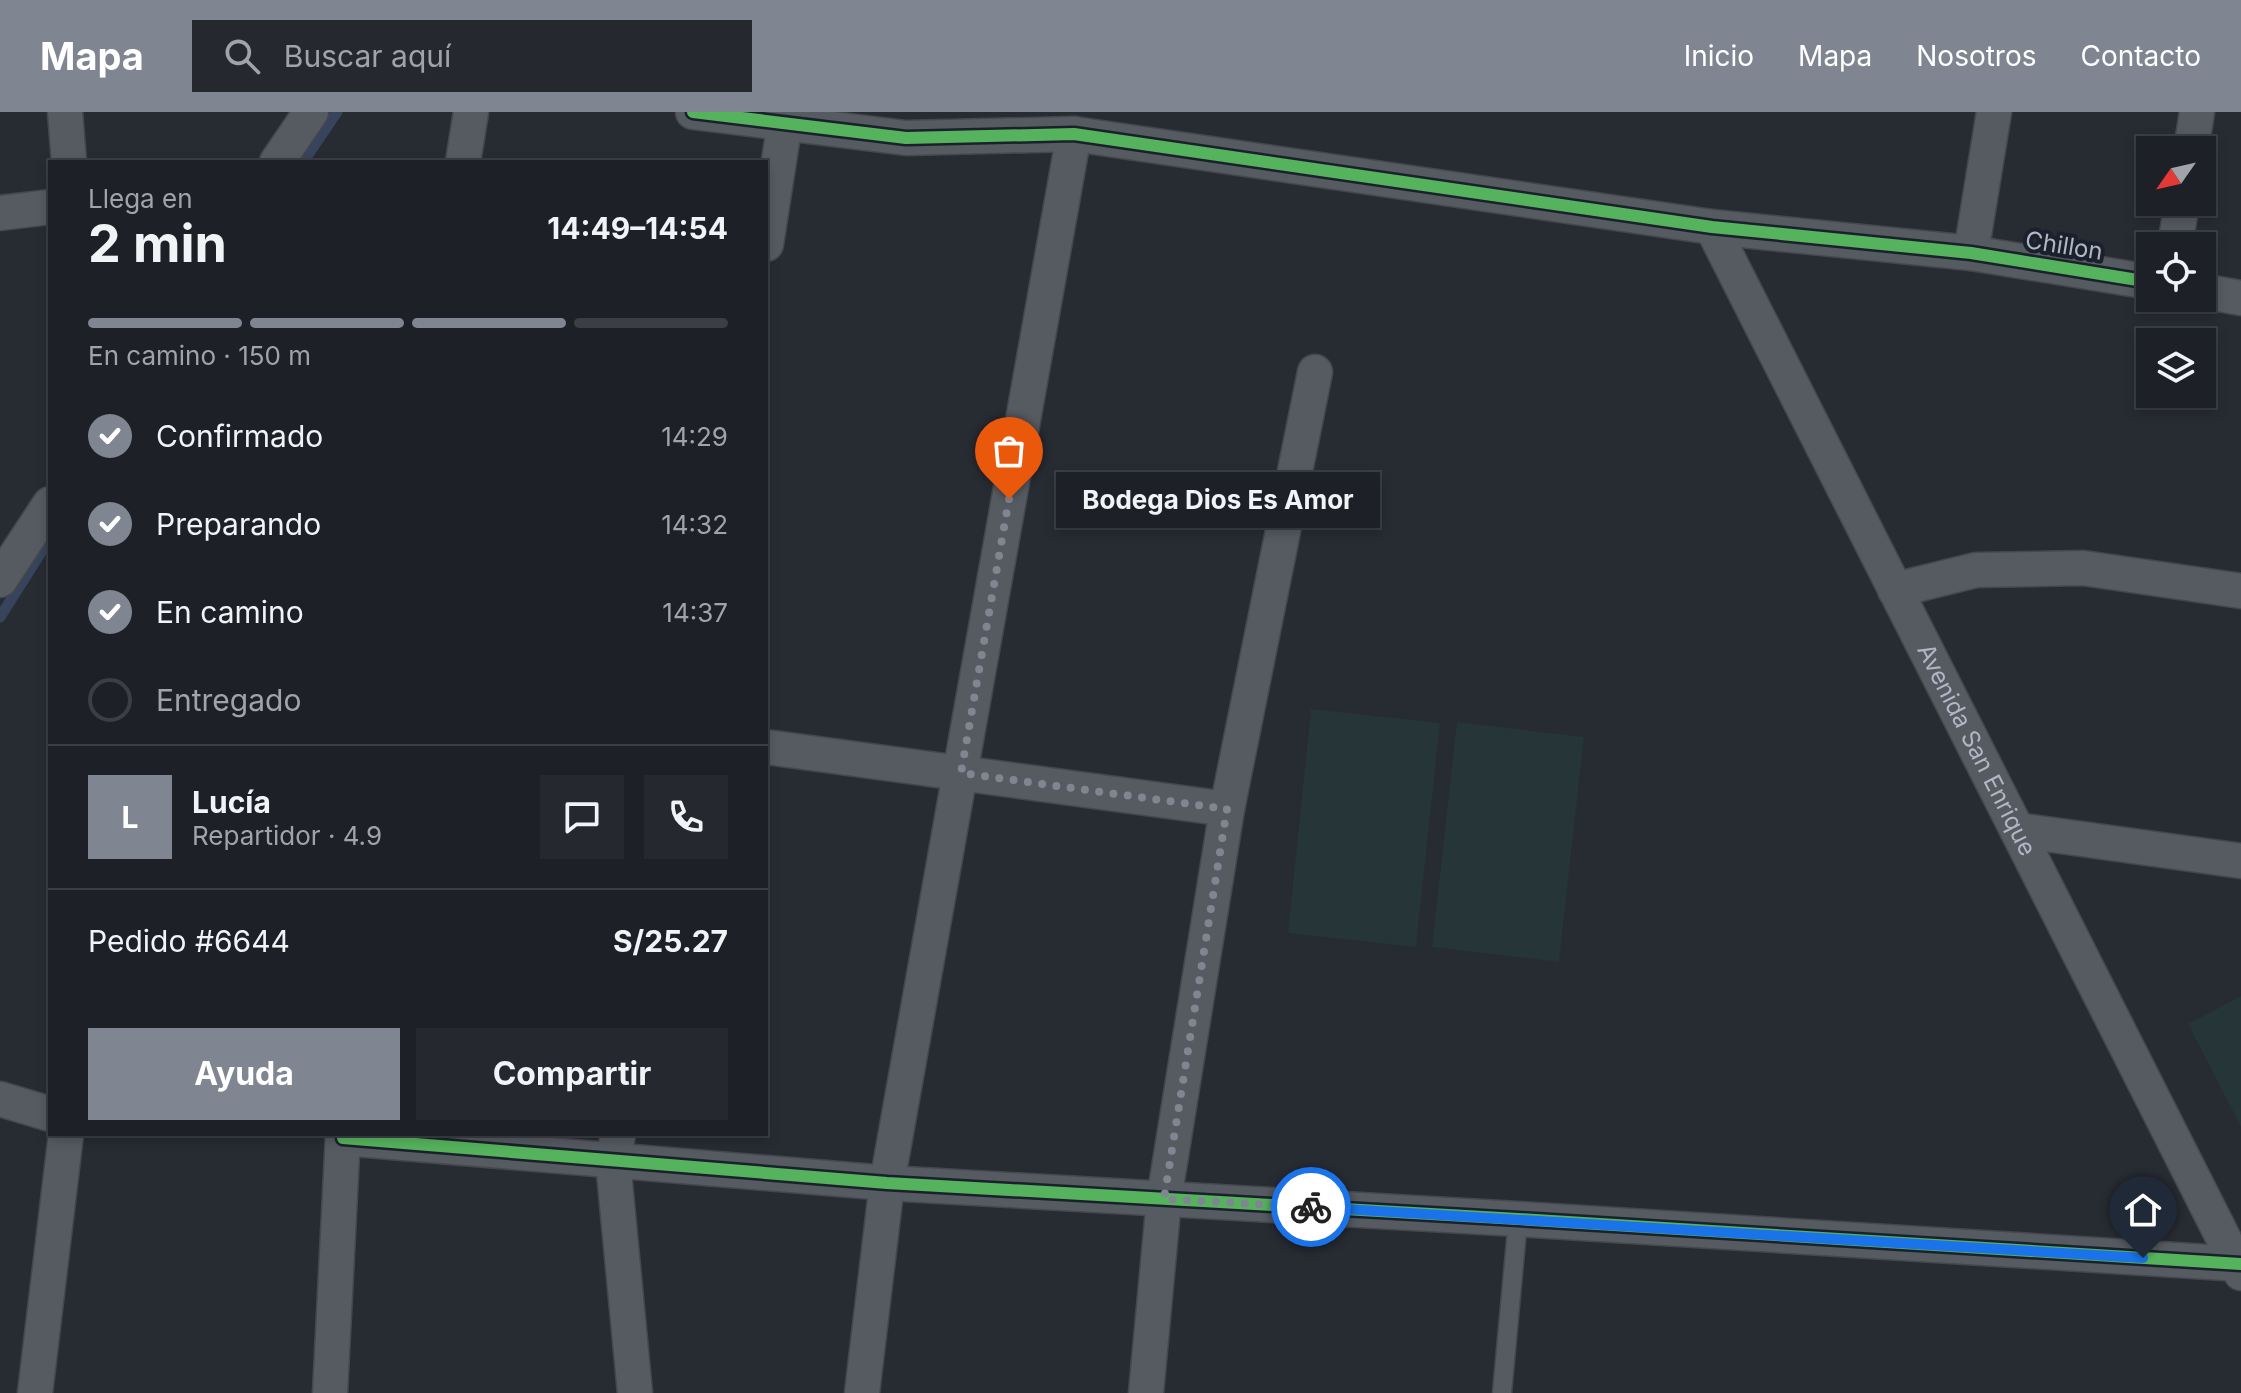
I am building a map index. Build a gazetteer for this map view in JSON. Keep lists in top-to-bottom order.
{
  "streets": {
    "street": ["Chillon", "Avenida San Enrique"]
  },
  "crossings": [
    ["Chillon", "Avenida San Enrique"]
  ],
  "places": ["Bodega Dios Es Amor"],
  "north": "bottom left",
  "page": {
    "header": "Mapa",
    "search": "Buscar aquí",
    "nav": [
      "Inicio",
      "Mapa",
      "Nosotros",
      "Contacto"
    ],
    "heading": ["2 min", "Llega en", "14:49–14:54"],
    "panel": [
      "Lucía",
      "Repartidor · 4.9",
      "Pedido #6644",
      "S/25.27"
    ],
    "bar": "En camino · 150 m",
    "list": [
      ["Confirmado", "14:29"],
      ["Preparando", "14:32"],
      ["En camino", "14:37"],
      "Entregado"
    ],
    "bubble": "Bodega Dios Es Amor",
    "round": "L",
    "buttons": ["Ayuda", "Compartir"]
  }
}
